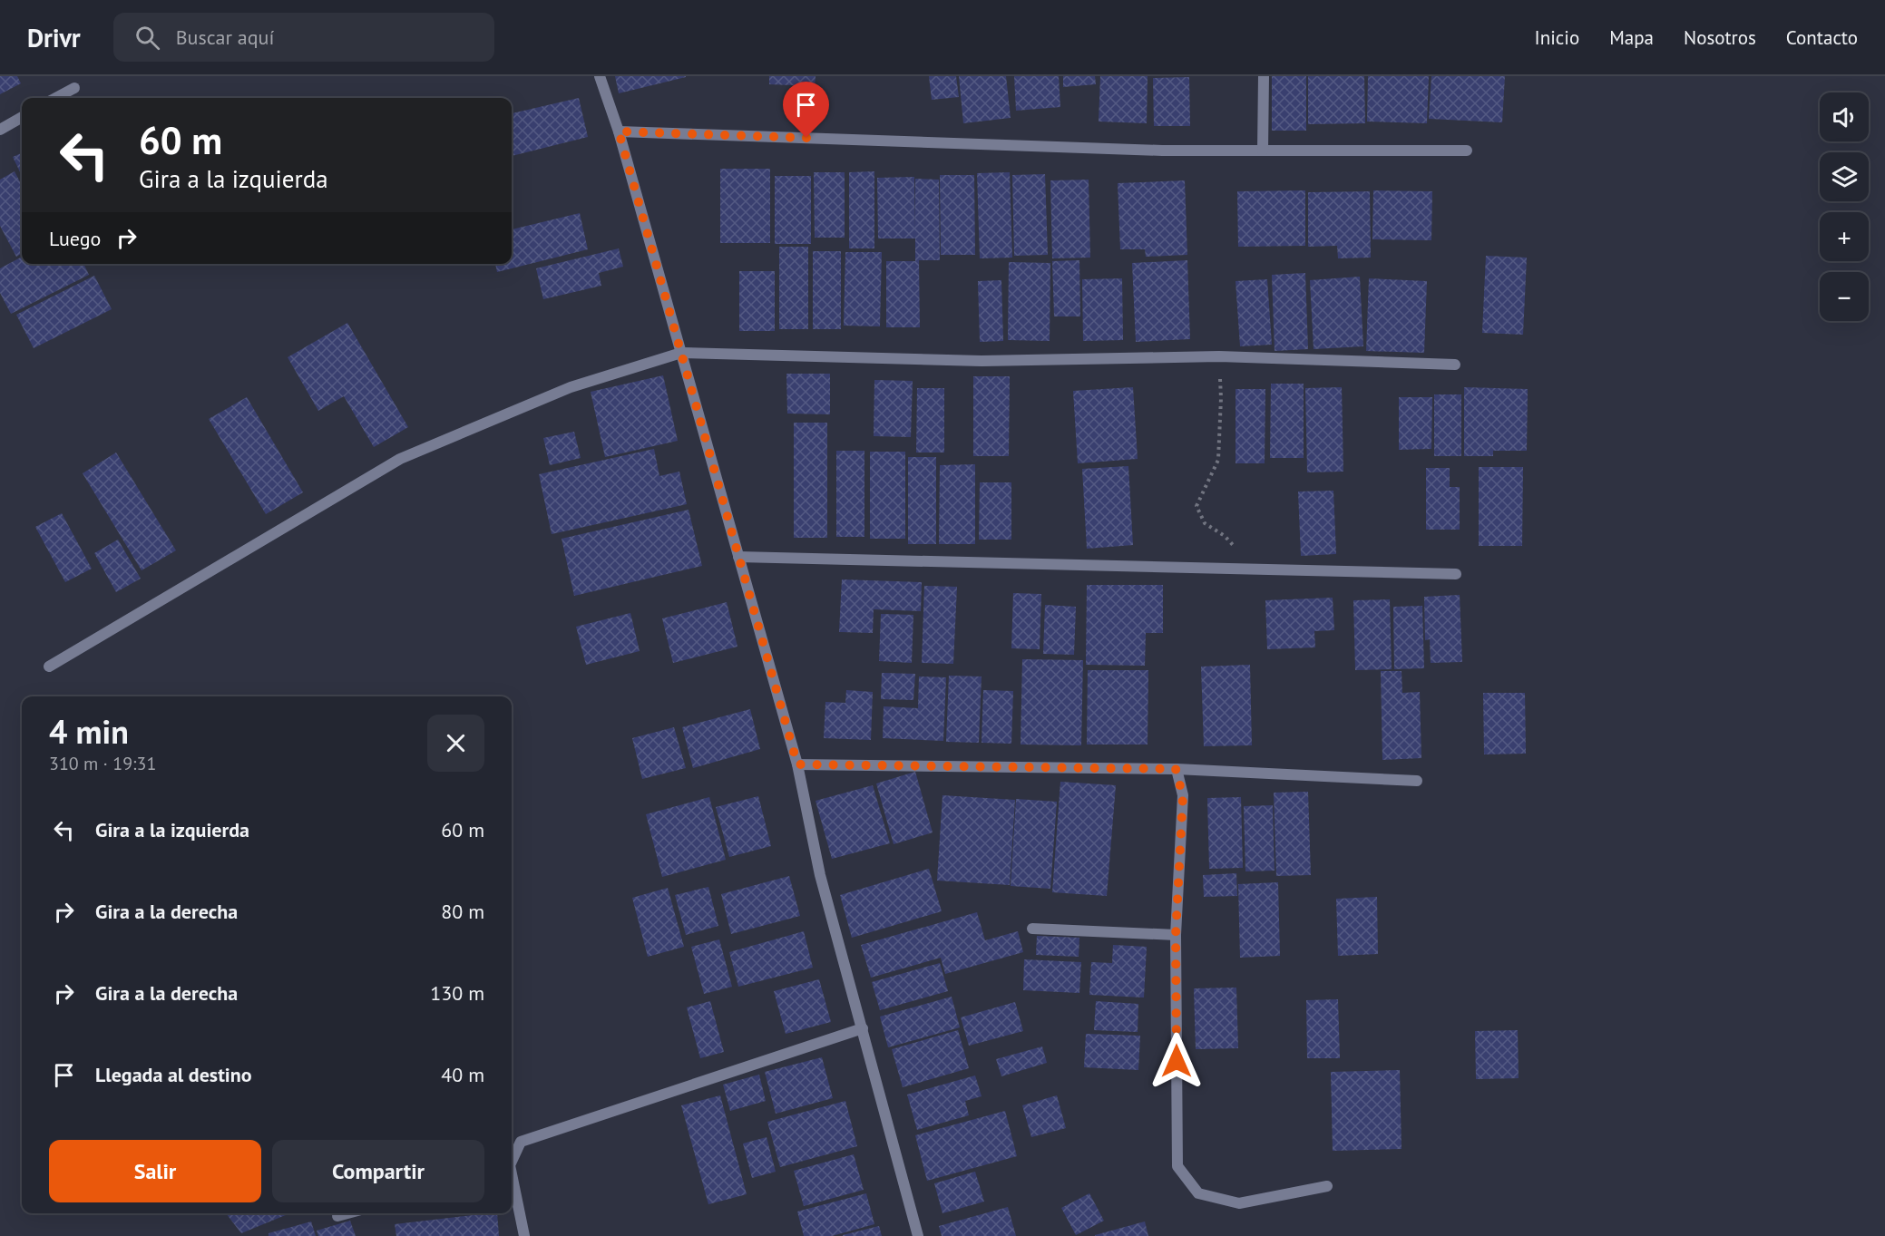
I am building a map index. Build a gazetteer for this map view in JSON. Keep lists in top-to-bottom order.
{
  "page": {
    "header": "Drivr",
    "search": "Buscar aquí",
    "nav": [
      "Inicio",
      "Mapa",
      "Nosotros",
      "Contacto"
    ],
    "map_buttons": ["+", "−"],
    "turn": ["60 m", "Gira a la izquierda"],
    "then": "Luego",
    "heading": ["4 min", "310 m · 19:31"],
    "list": [
      {
        "name": "Gira a la izquierda",
        "value": "60 m"
      },
      {
        "name": "Gira a la derecha",
        "value": "80 m"
      },
      {
        "name": "Gira a la derecha",
        "value": "130 m"
      },
      {
        "name": "Llegada al destino",
        "value": "40 m"
      }
    ],
    "buttons": ["Salir", "Compartir"]
  }
}
